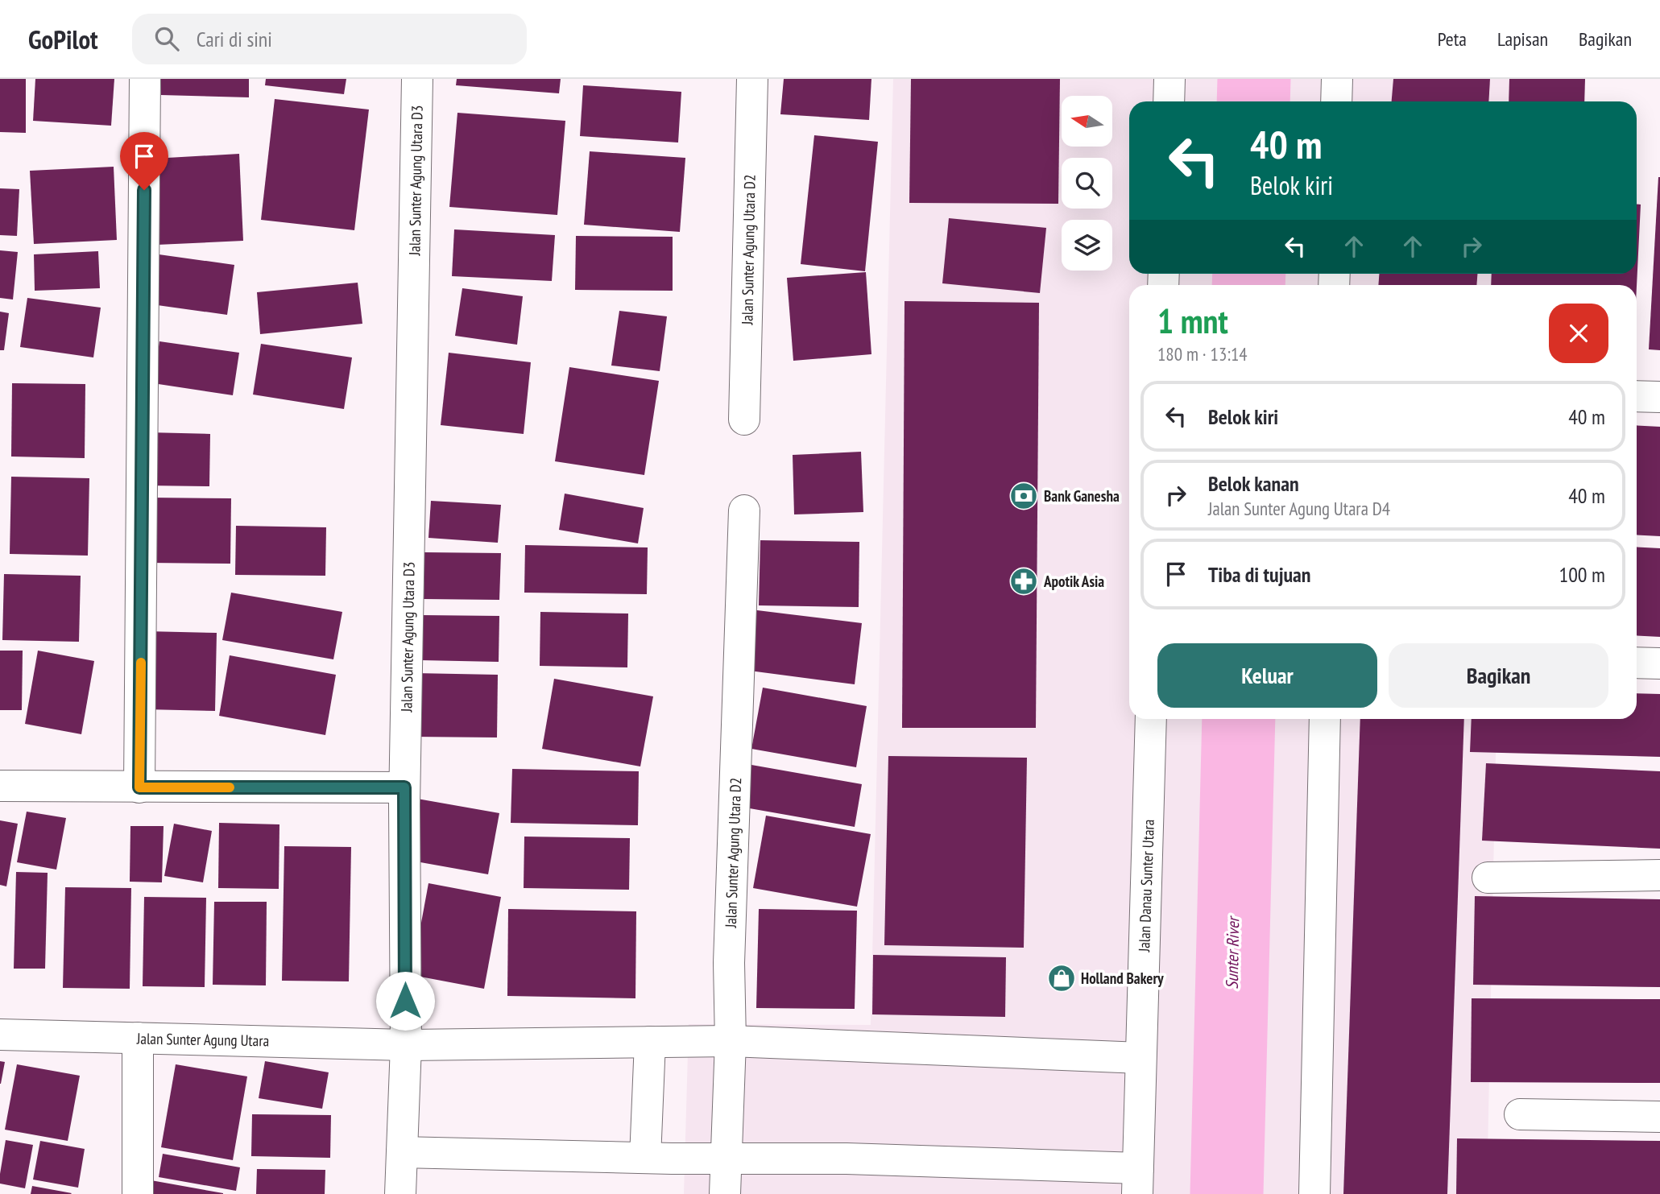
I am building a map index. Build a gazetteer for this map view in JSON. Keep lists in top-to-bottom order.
{
  "streets": {
    "street": [
      "Jalan Sunter Agung Utara D3",
      "Jalan Sunter Agung Utara D2",
      "Jalan Danau Sunter Utara",
      "Jalan Sunter Agung Utara"
    ]
  },
  "crossings": [
    ["Jalan Sunter Agung Utara D3", "Jalan Sunter Agung Utara"],
    ["Jalan Sunter Agung Utara D2", "Jalan Sunter Agung Utara"],
    ["Jalan Danau Sunter Utara", "Jalan Sunter Agung Utara"]
  ],
  "water": ["Sunter River"],
  "places": {
    "bank": ["Bank Ganesha"],
    "pharmacy": ["Apotik Asia"],
    "shop": ["Holland Bakery"]
  },
  "north": "left",
  "page": {
    "header": "GoPilot",
    "search": "Cari di sini",
    "nav": ["Peta", "Lapisan", "Bagikan"],
    "turn": ["40 m", "Belok kiri"],
    "heading": ["1 mnt", "180 m · 13:14"],
    "list": [
      {
        "name": "Belok kiri",
        "value": "40 m"
      },
      {
        "name": "Belok kanan",
        "note": "Jalan Sunter Agung Utara D4",
        "value": "40 m"
      },
      {
        "name": "Tiba di tujuan",
        "value": "100 m"
      }
    ],
    "buttons": ["Keluar", "Bagikan"]
  }
}
